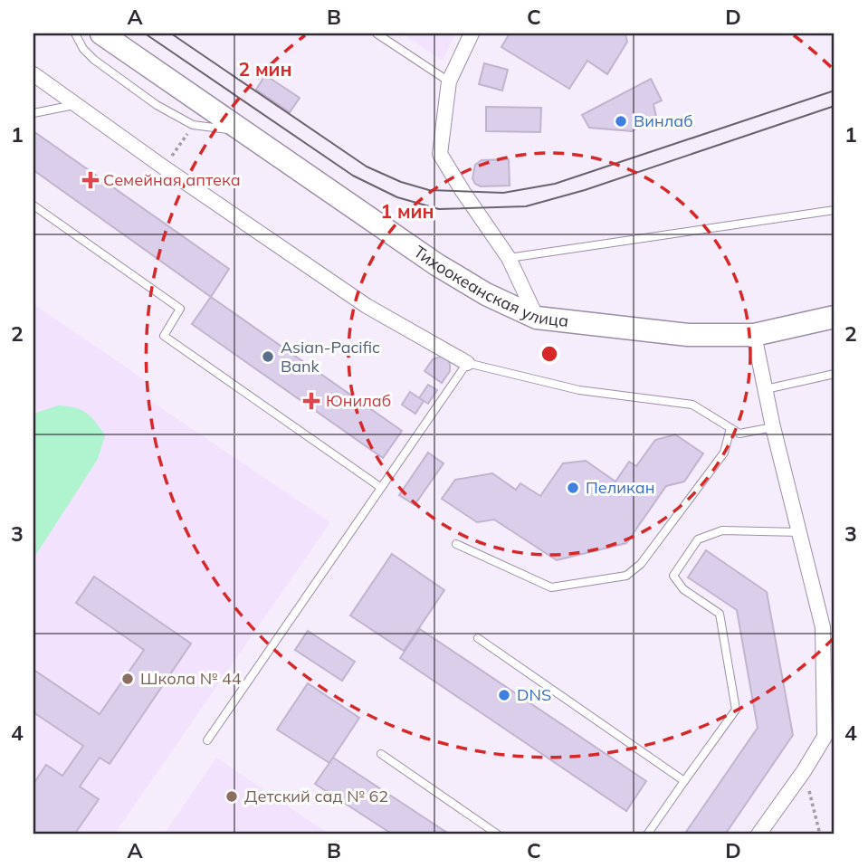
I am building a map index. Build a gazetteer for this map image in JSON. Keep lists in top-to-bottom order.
{
  "streets": {
    "main road": ["Тихоокеанская улица"]
  },
  "places": {
    "other": [
      "Винлаб",
      "Asian-Pacific Bank",
      "Пеликан",
      "Школа № 44",
      "DNS",
      "Детский сад № 62"
    ],
    "health": ["Семейная аптека", "Юнилаб"]
  },
  "grid": {
    "columns": [
      "A",
      "B",
      "C",
      "D"
    ],
    "rows": [
      "1",
      "2",
      "3",
      "4"
    ]
  },
  "rings": ["2 мин", "1 мин"]
}
